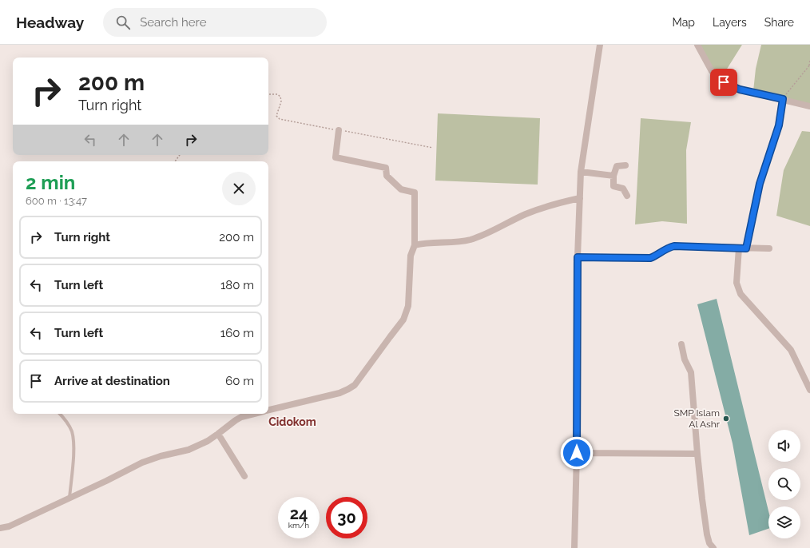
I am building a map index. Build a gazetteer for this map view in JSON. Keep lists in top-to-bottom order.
{
  "districts": ["Cidokom"],
  "places": ["SMP Islam Al Ashr"],
  "page": {
    "header": "Headway",
    "search": "Search here",
    "nav": ["Map", "Layers", "Share"],
    "turn": ["200 m", "Turn right"],
    "heading": ["2 min", "600 m · 13:47"],
    "list": [
      {
        "name": "Turn right",
        "value": "200 m"
      },
      {
        "name": "Turn left",
        "value": "180 m"
      },
      {
        "name": "Turn left",
        "value": "160 m"
      },
      {
        "name": "Arrive at destination",
        "value": "60 m"
      }
    ],
    "speed": "24 km/h",
    "limit": "30"
  }
}
